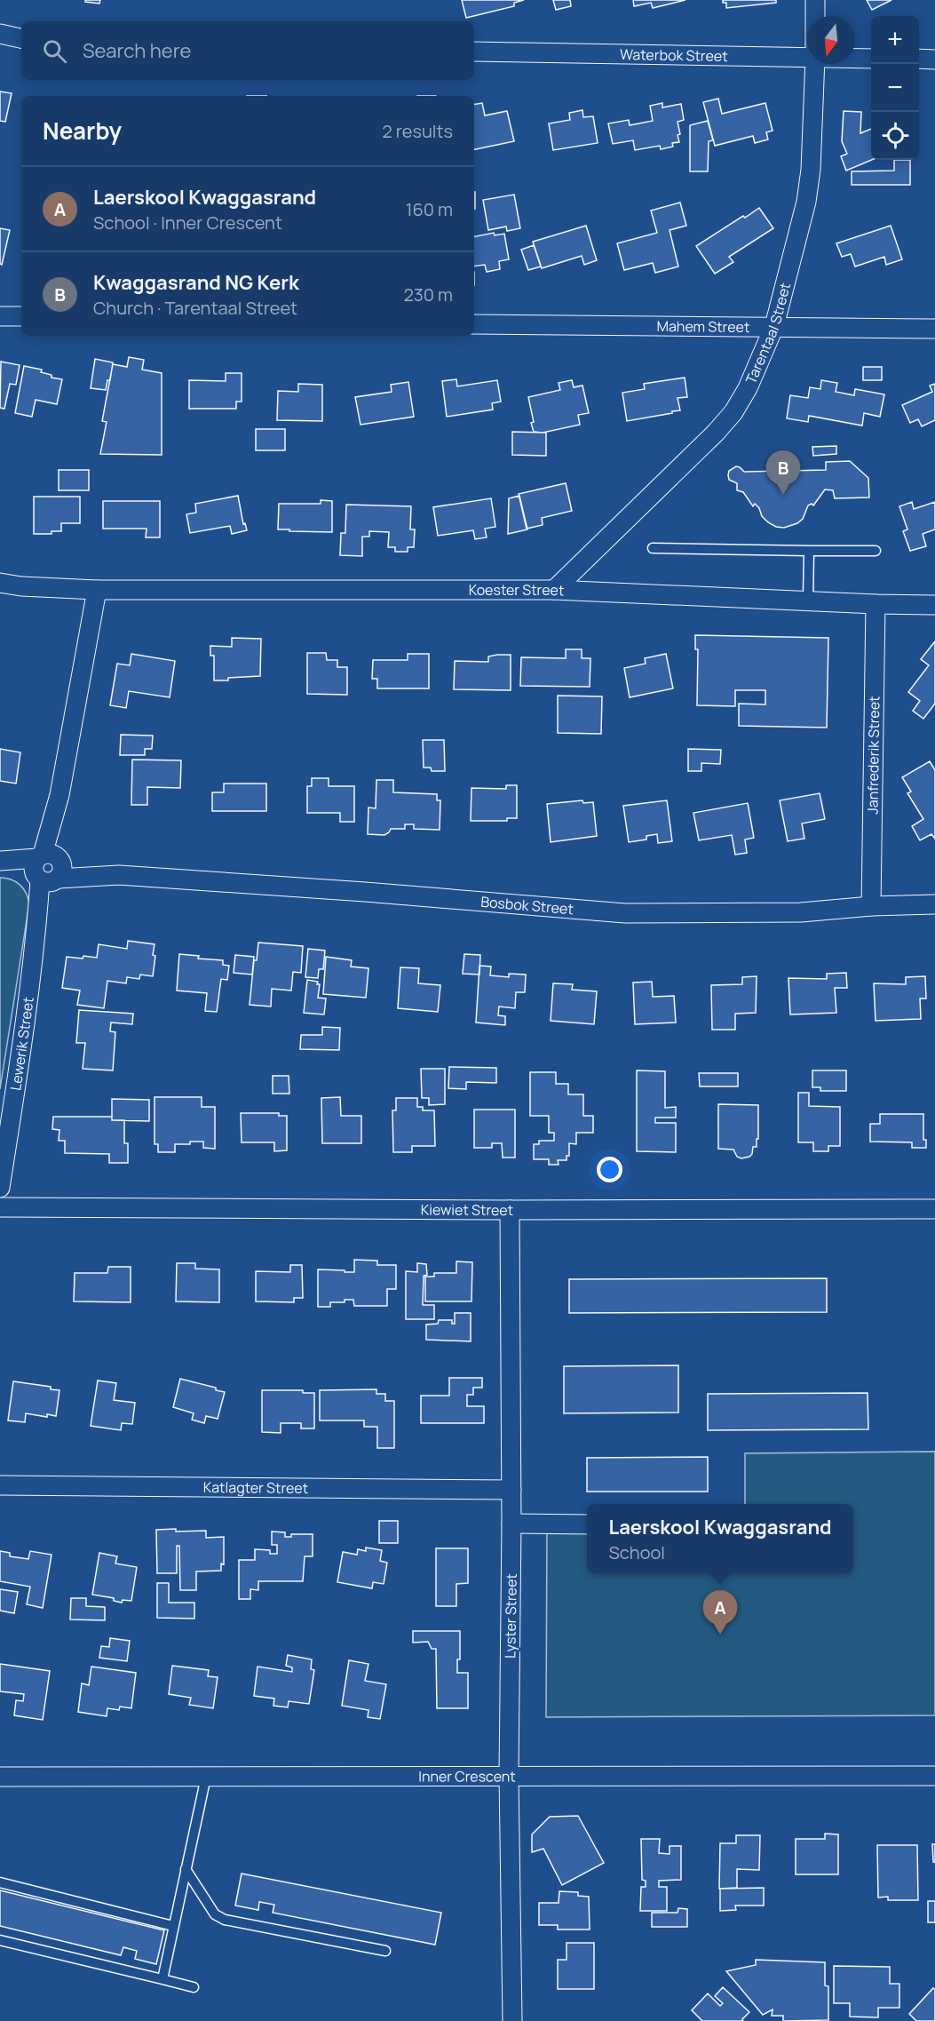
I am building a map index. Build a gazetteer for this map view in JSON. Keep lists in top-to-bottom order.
{
  "streets": {
    "street": [
      "Waterbok Street",
      "Mahem Street",
      "Tarentaal Street",
      "Koester Street",
      "Janfrederik Street",
      "Bosbok Street",
      "Lewerik Street",
      "Kiewiet Street",
      "Katlagter Street",
      "Lyster Street",
      "Inner Crescent"
    ]
  },
  "crossings": [
    ["Mahem Street", "Tarentaal Street"],
    ["Tarentaal Street", "Koester Street"],
    ["Koester Street", "Janfrederik Street"],
    ["Koester Street", "Lewerik Street"],
    ["Janfrederik Street", "Bosbok Street"],
    ["Bosbok Street", "Lewerik Street"],
    ["Kiewiet Street", "Lyster Street"],
    ["Katlagter Street", "Lyster Street"],
    ["Lyster Street", "Inner Crescent"]
  ],
  "north": "bottom",
  "page": {
    "map_buttons": ["+", "−"],
    "search": "Search here",
    "heading": ["Nearby", "2 results"],
    "list": [
      {
        "mark": "A",
        "name": "Laerskool Kwaggasrand",
        "note": "School · Inner Crescent",
        "value": "160 m"
      },
      {
        "mark": "B",
        "name": "Kwaggasrand NG Kerk",
        "note": "Church · Tarentaal Street",
        "value": "230 m"
      }
    ],
    "pins": ["B", "A"],
    "popup": ["Laerskool Kwaggasrand", "School"]
  }
}
